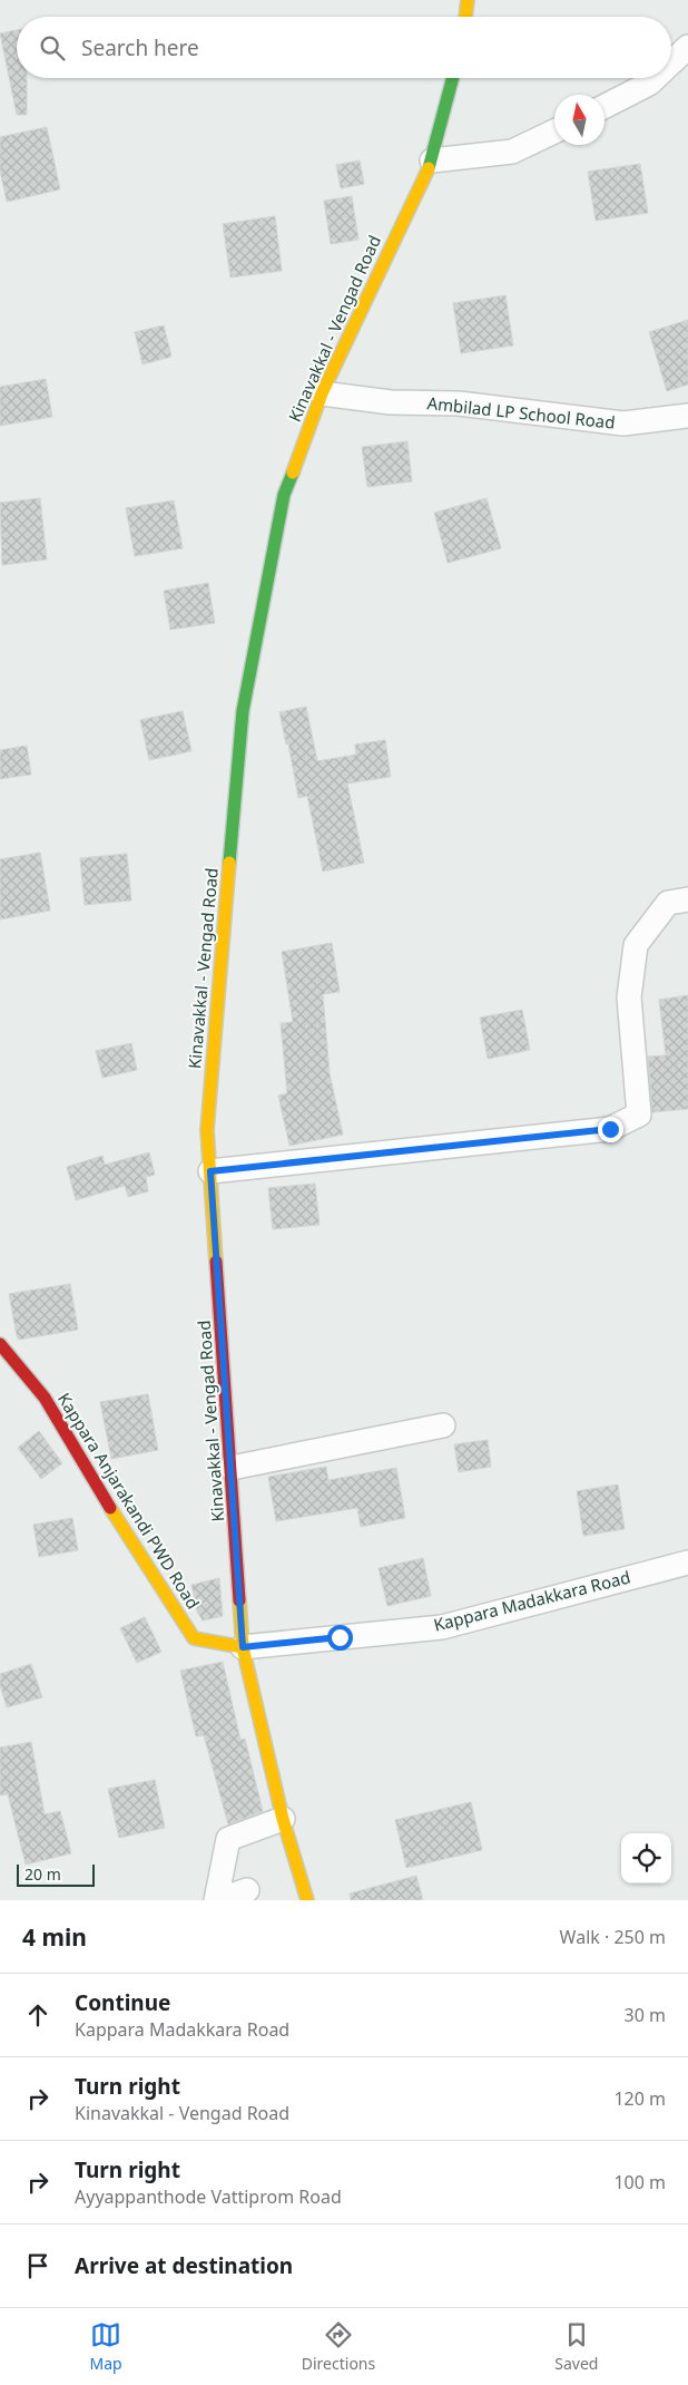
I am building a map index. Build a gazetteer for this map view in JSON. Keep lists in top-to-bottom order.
{
  "streets": {
    "main road": ["Kinavakkal - Vengad Road", "Kappara Anjarakandi PWD Road"],
    "street": ["Ambilad LP School Road", "Kappara Madakkara Road"]
  },
  "crossings": [
    ["Kinavakkal - Vengad Road", "Ambilad LP School Road"],
    ["Kinavakkal - Vengad Road", "Kappara Anjarakandi PWD Road"],
    ["Kinavakkal - Vengad Road", "Kappara Madakkara Road"],
    ["Kappara Anjarakandi PWD Road", "Kappara Madakkara Road"]
  ],
  "scale_bar": "20 m",
  "north": "top",
  "page": {
    "search": "Search here",
    "scale": "20 m",
    "heading": ["4 min", "Walk · 250 m"],
    "list": [
      ["Continue", "Kappara Madakkara Road", "30 m"],
      ["Turn right", "Kinavakkal - Vengad Road", "120 m"],
      ["Turn right", "Ayyappanthode Vattiprom Road", "100 m"],
      "Arrive at destination"
    ],
    "nav": ["Map", "Directions", "Saved"]
  }
}
